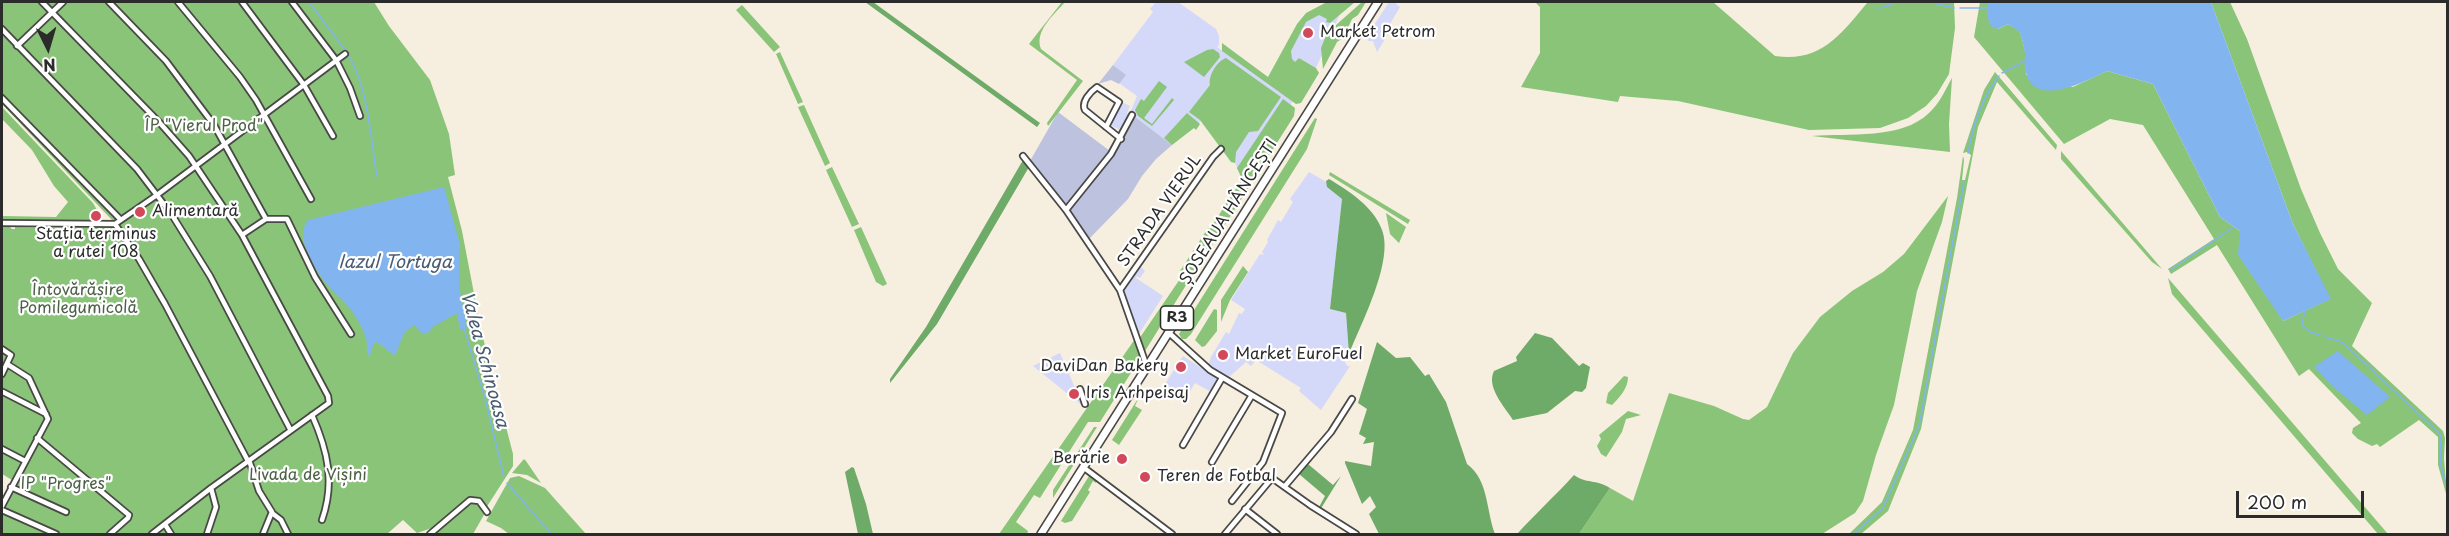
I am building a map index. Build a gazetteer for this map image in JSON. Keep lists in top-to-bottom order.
{
  "streets": {
    "highway": ["ȘOSEAUA HÂNCEȘTI", "R3"],
    "street": ["STRADA VIERUL"]
  },
  "crossings": [
    ["STRADA VIERUL", "ȘOSEAUA HÂNCEȘTI"]
  ],
  "water": ["Iazul Tortuga", "Valea Schinoasa"],
  "parks": [
    "ÎP \"Vierul Prod\"",
    "Întovărășire Pomilegumicolă",
    "Livada de Vișini",
    "IP \"Progres\""
  ],
  "places": [
    "Market Petrom",
    "Alimentară",
    "Stația terminus a rutei 108",
    "Market EuroFuel",
    "DaviDan Bakery",
    "Iris Arhpeisaj",
    "Berărie",
    "Teren de Fotbal"
  ],
  "scale_bar": "200 m",
  "north": "bottom"
}
